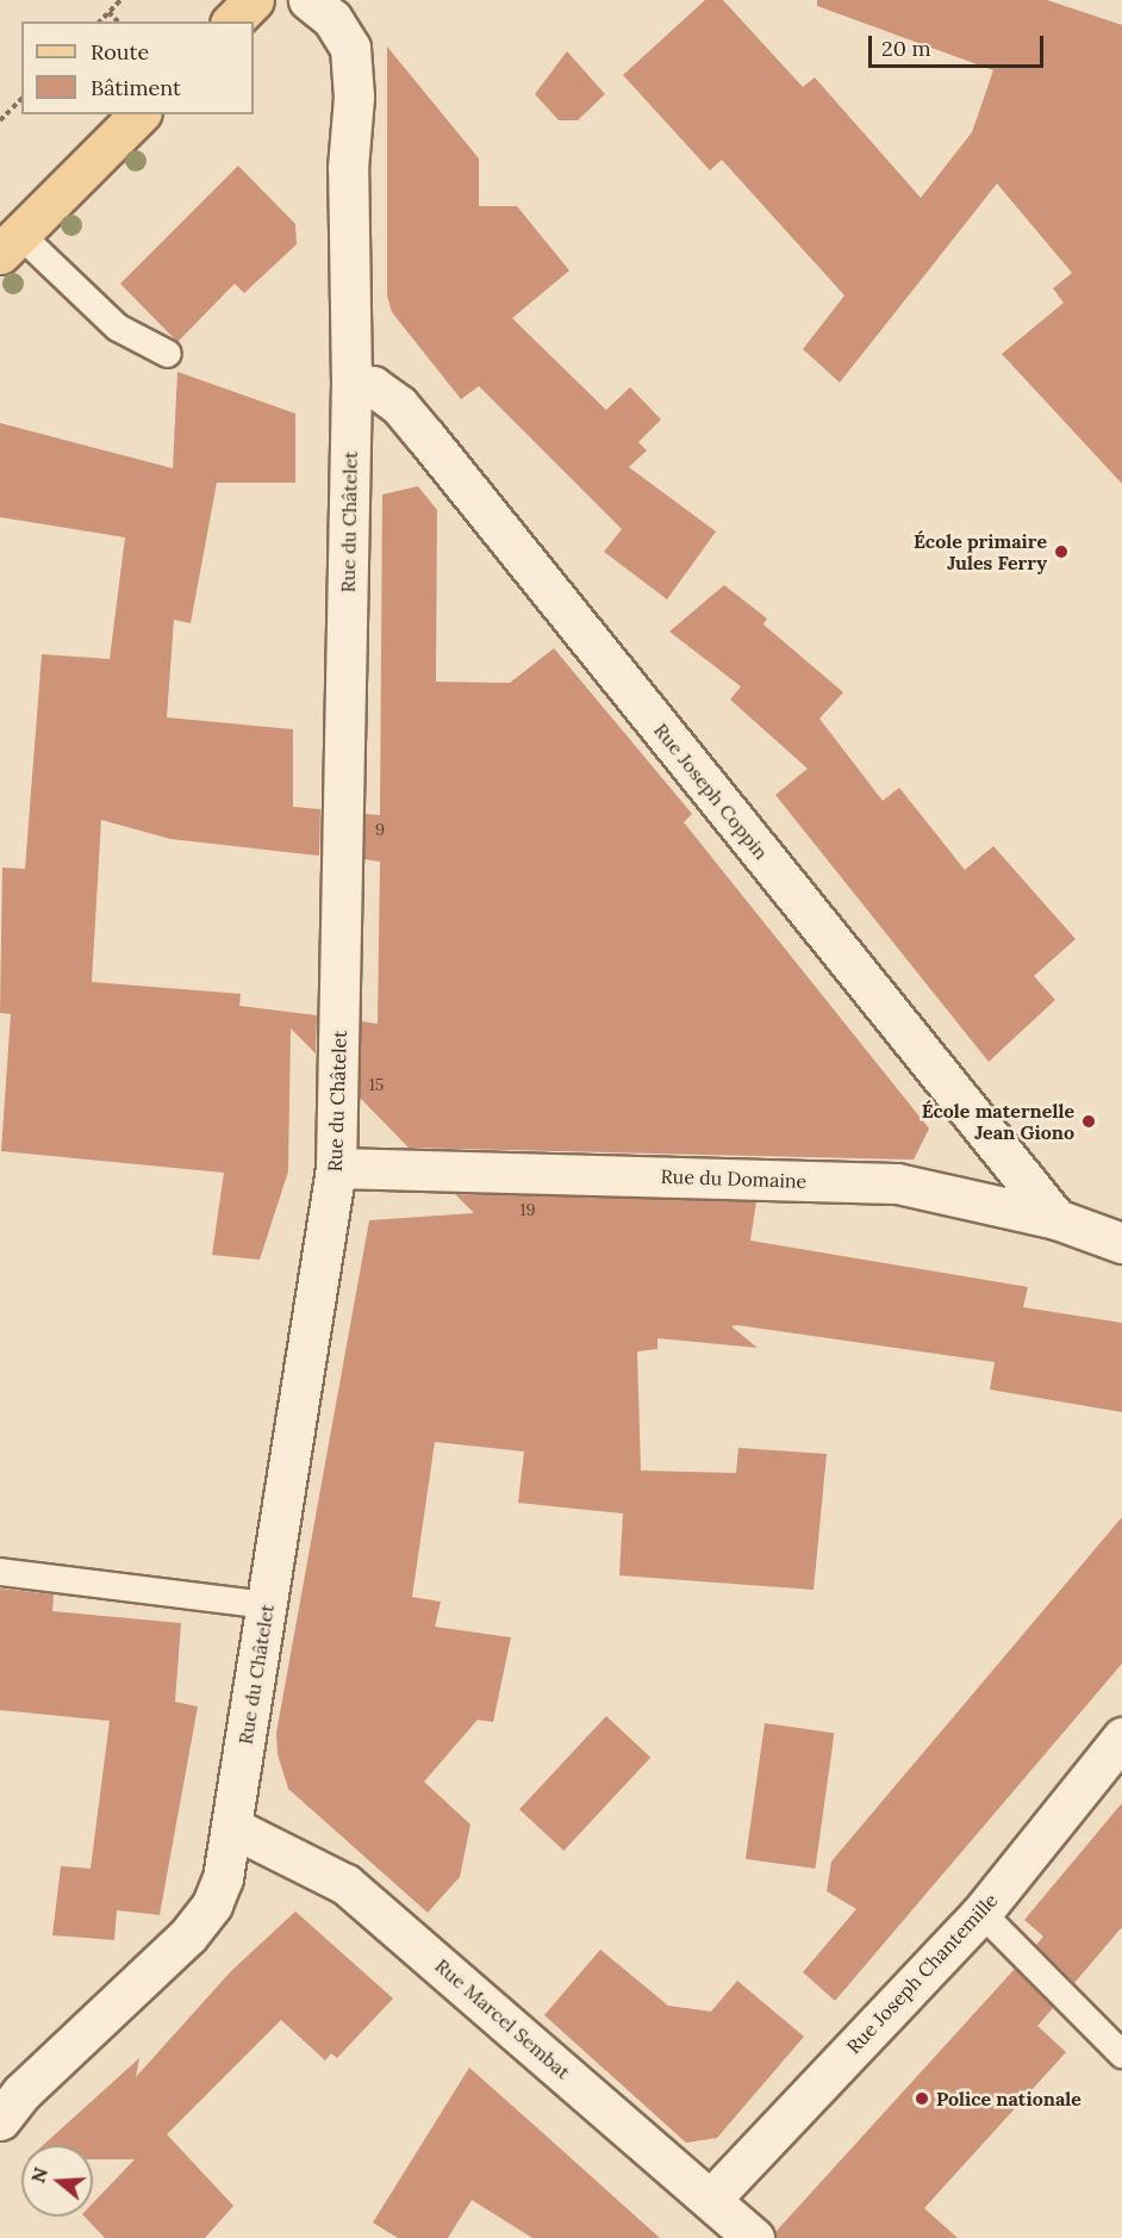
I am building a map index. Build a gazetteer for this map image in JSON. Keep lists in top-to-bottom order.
{
  "streets": {
    "street": [
      "Rue du Châtelet",
      "Rue Joseph Coppin",
      "Rue du Domaine",
      "Rue Joseph Chantemille",
      "Rue Marcel Sembat"
    ]
  },
  "crossings": [
    ["Rue du Châtelet", "Rue Joseph Coppin"],
    ["Rue du Châtelet", "Rue du Domaine"],
    ["Rue du Châtelet", "Rue Marcel Sembat"],
    ["Rue Joseph Coppin", "Rue du Domaine"],
    ["Rue Joseph Chantemille", "Rue Marcel Sembat"]
  ],
  "places": ["École primaire Jules Ferry", "École maternelle Jean Giono", "Police nationale"],
  "house_numbers": ["9", "15", "19"],
  "legend": ["Route", "Bâtiment"],
  "scale_bar": "20 m",
  "north": "left"
}
